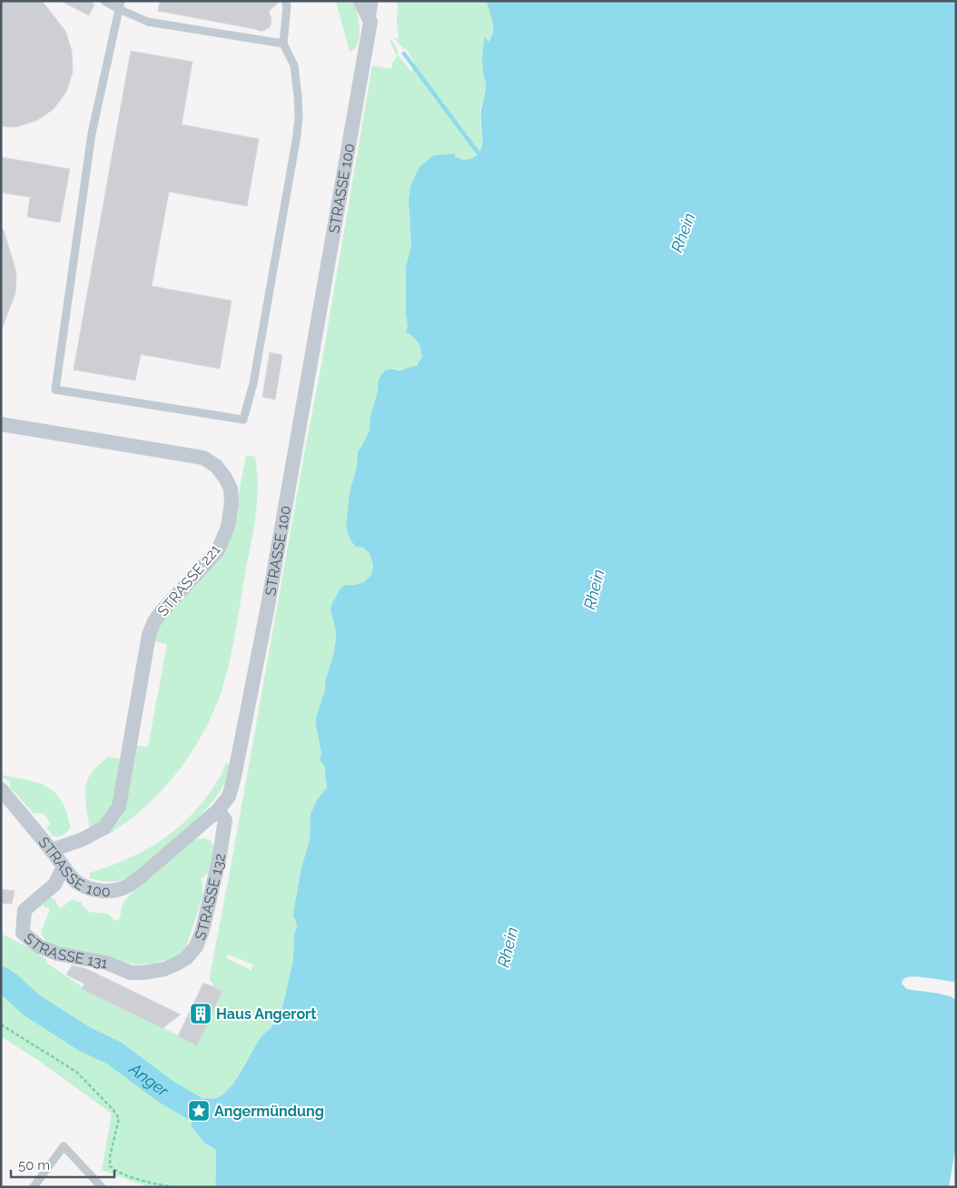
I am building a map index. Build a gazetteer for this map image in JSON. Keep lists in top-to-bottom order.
{
  "streets": {
    "street": [
      "STRASSE 100",
      "STRASSE 221",
      "STRASSE 132",
      "STRASSE 131"
    ]
  },
  "crossings": [
    ["STRASSE 100", "STRASSE 221"],
    ["STRASSE 100", "STRASSE 132"],
    ["STRASSE 100", "STRASSE 131"],
    ["STRASSE 132", "STRASSE 131"]
  ],
  "water": ["Rhein", "Anger"],
  "places": {
    "building": ["Haus Angerort"],
    "place": ["Angermündung"]
  },
  "scale_bar": "50 m"
}
